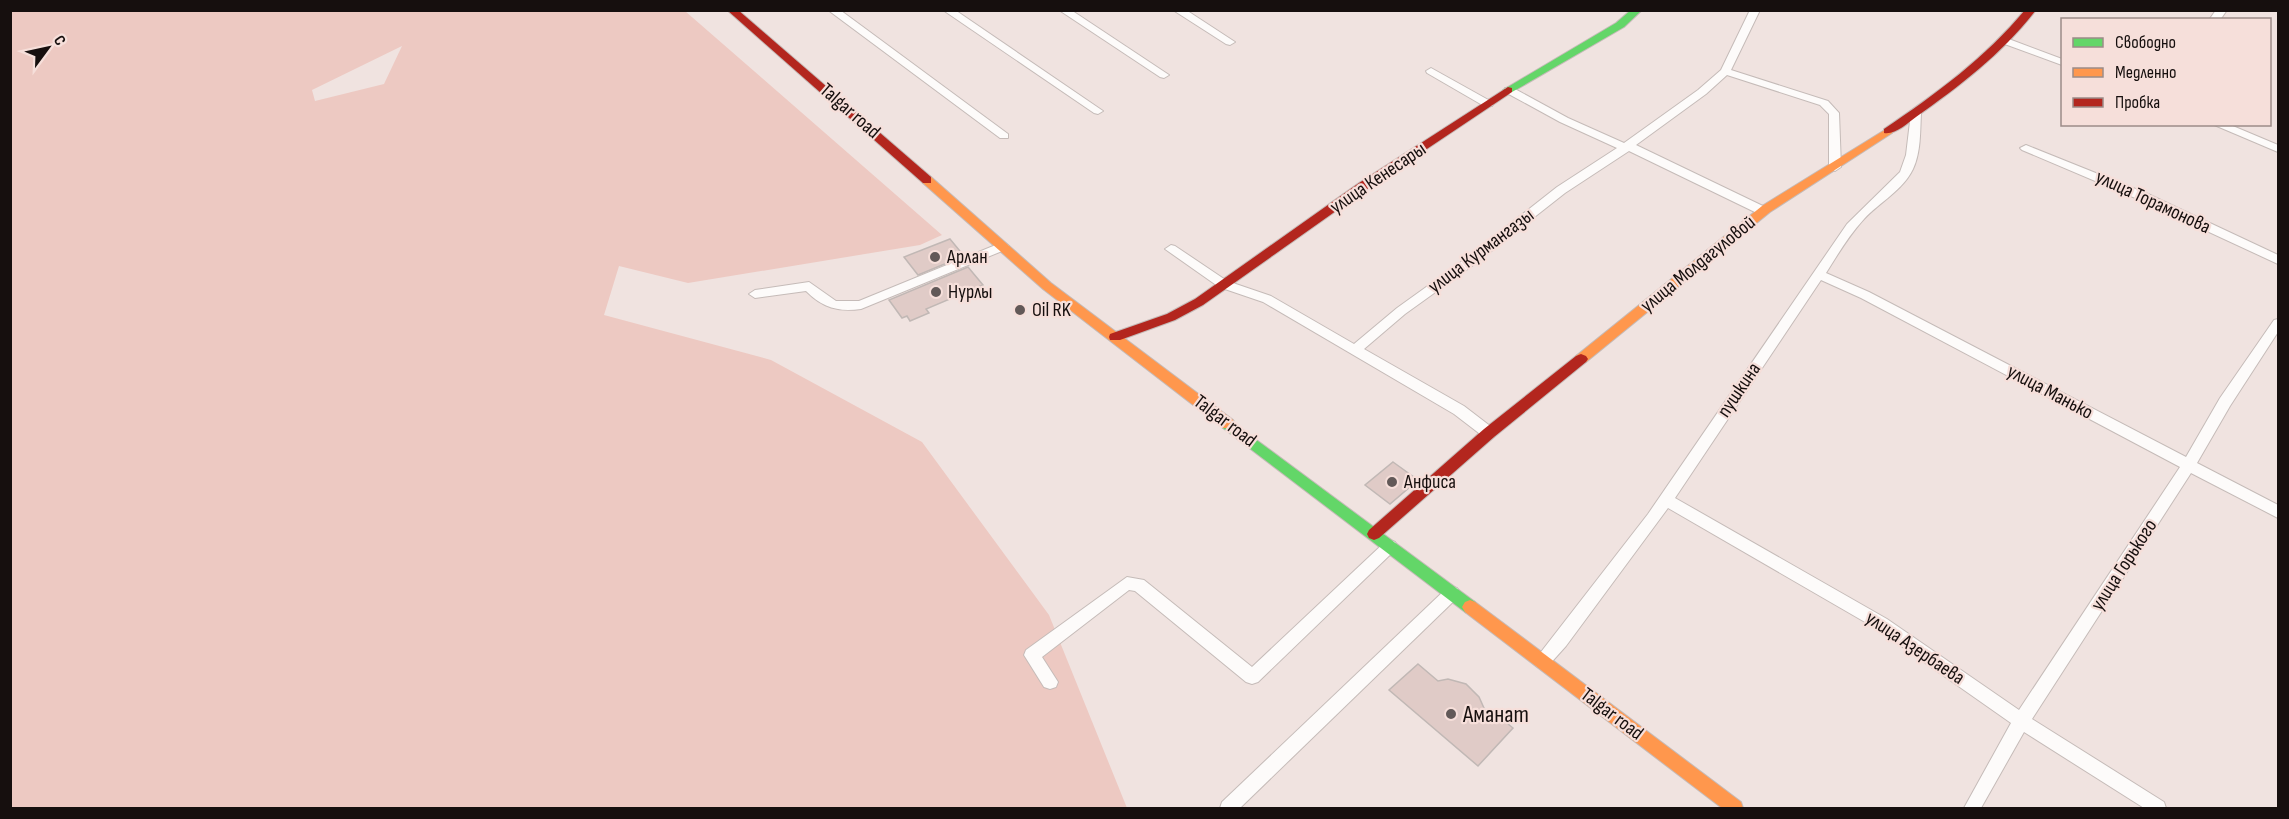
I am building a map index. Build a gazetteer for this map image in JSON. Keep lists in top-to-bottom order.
{
  "streets": {
    "street": [
      "Talgar road",
      "улица Кенесары",
      "улица Торамонова",
      "улица Курмангазы",
      "улица Молдагуловой",
      "пушкина",
      "улица Манько",
      "улица Горького",
      "улица Азербаева"
    ]
  },
  "crossings": [
    ["Talgar road", "улица Кенесары"],
    ["Talgar road", "улица Молдагуловой"],
    ["Talgar road", "пушкина"],
    ["улица Молдагуловой", "пушкина"],
    ["пушкина", "улица Манько"],
    ["пушкина", "улица Азербаева"],
    ["улица Манько", "улица Горького"],
    ["улица Горького", "улица Азербаева"]
  ],
  "places": [
    "Арлан",
    "Нурлы",
    "Oil RK",
    "Анфиса",
    "Аманат"
  ],
  "legend": ["Свободно", "Медленно", "Пробка"],
  "north": "top right"
}
